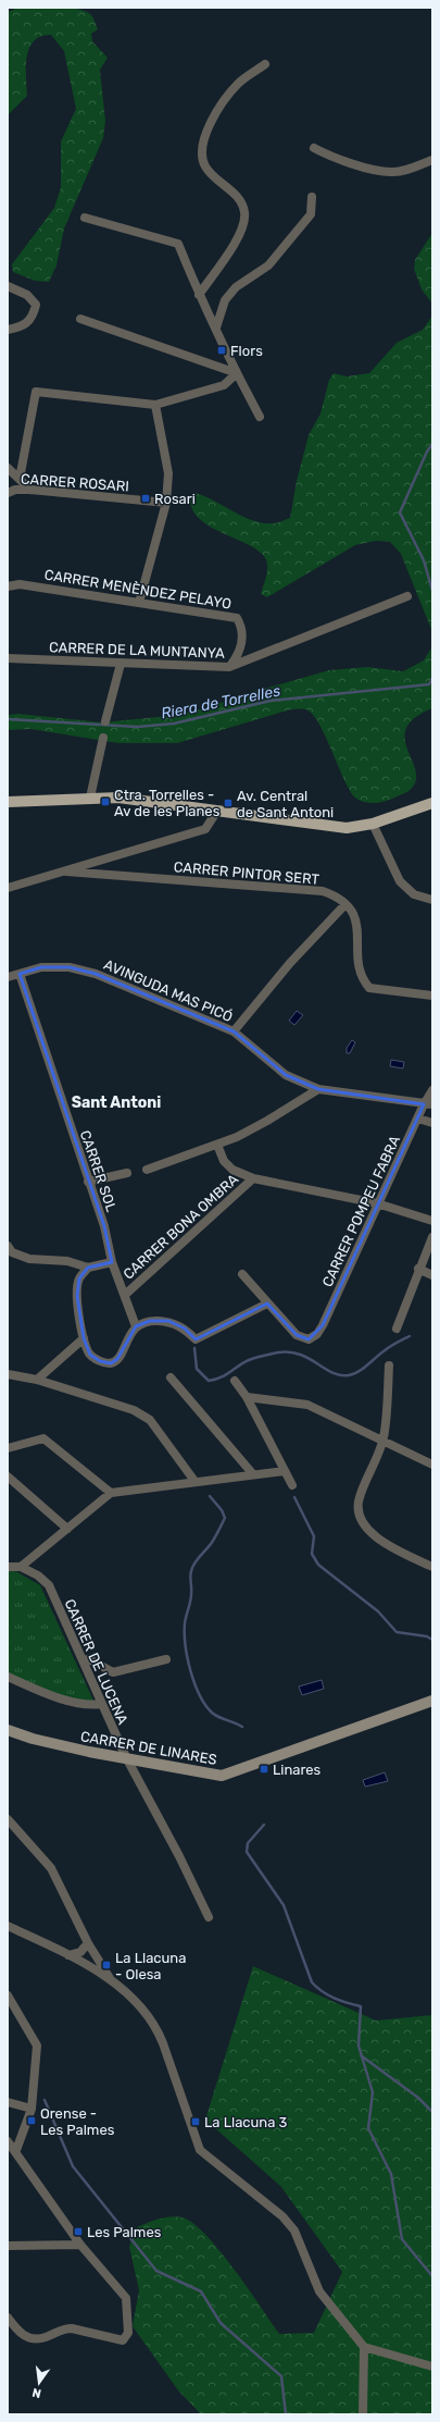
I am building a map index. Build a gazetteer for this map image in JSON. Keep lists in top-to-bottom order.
{
  "streets": {
    "street": [
      "CARRER ROSARI",
      "CARRER MENÈNDEZ PELAYO",
      "CARRER DE LA MUNTANYA",
      "CARRER PINTOR SERT",
      "AVINGUDA MAS PICÓ",
      "CARRER SOL",
      "CARRER POMPEU FABRA",
      "CARRER BONA OMBRA",
      "CARRER DE LUCENA",
      "CARRER DE LINARES"
    ]
  },
  "crossings": [
    ["CARRER MENÈNDEZ PELAYO", "CARRER DE LA MUNTANYA"],
    ["AVINGUDA MAS PICÓ", "CARRER SOL"],
    ["AVINGUDA MAS PICÓ", "CARRER POMPEU FABRA"],
    ["CARRER SOL", "CARRER BONA OMBRA"],
    ["CARRER DE LUCENA", "CARRER DE LINARES"]
  ],
  "districts": ["Sant Antoni"],
  "water": ["Riera de Torrelles"],
  "places": {
    "transit": [
      "Flors",
      "Rosari",
      "Ctra. Torrelles - Av de les Planes",
      "Av. Central de Sant Antoni",
      "Linares",
      "La Llacuna - Olesa",
      "Orense - Les Palmes",
      "La Llacuna 3",
      "Les Palmes"
    ]
  },
  "north": "bottom"
}
